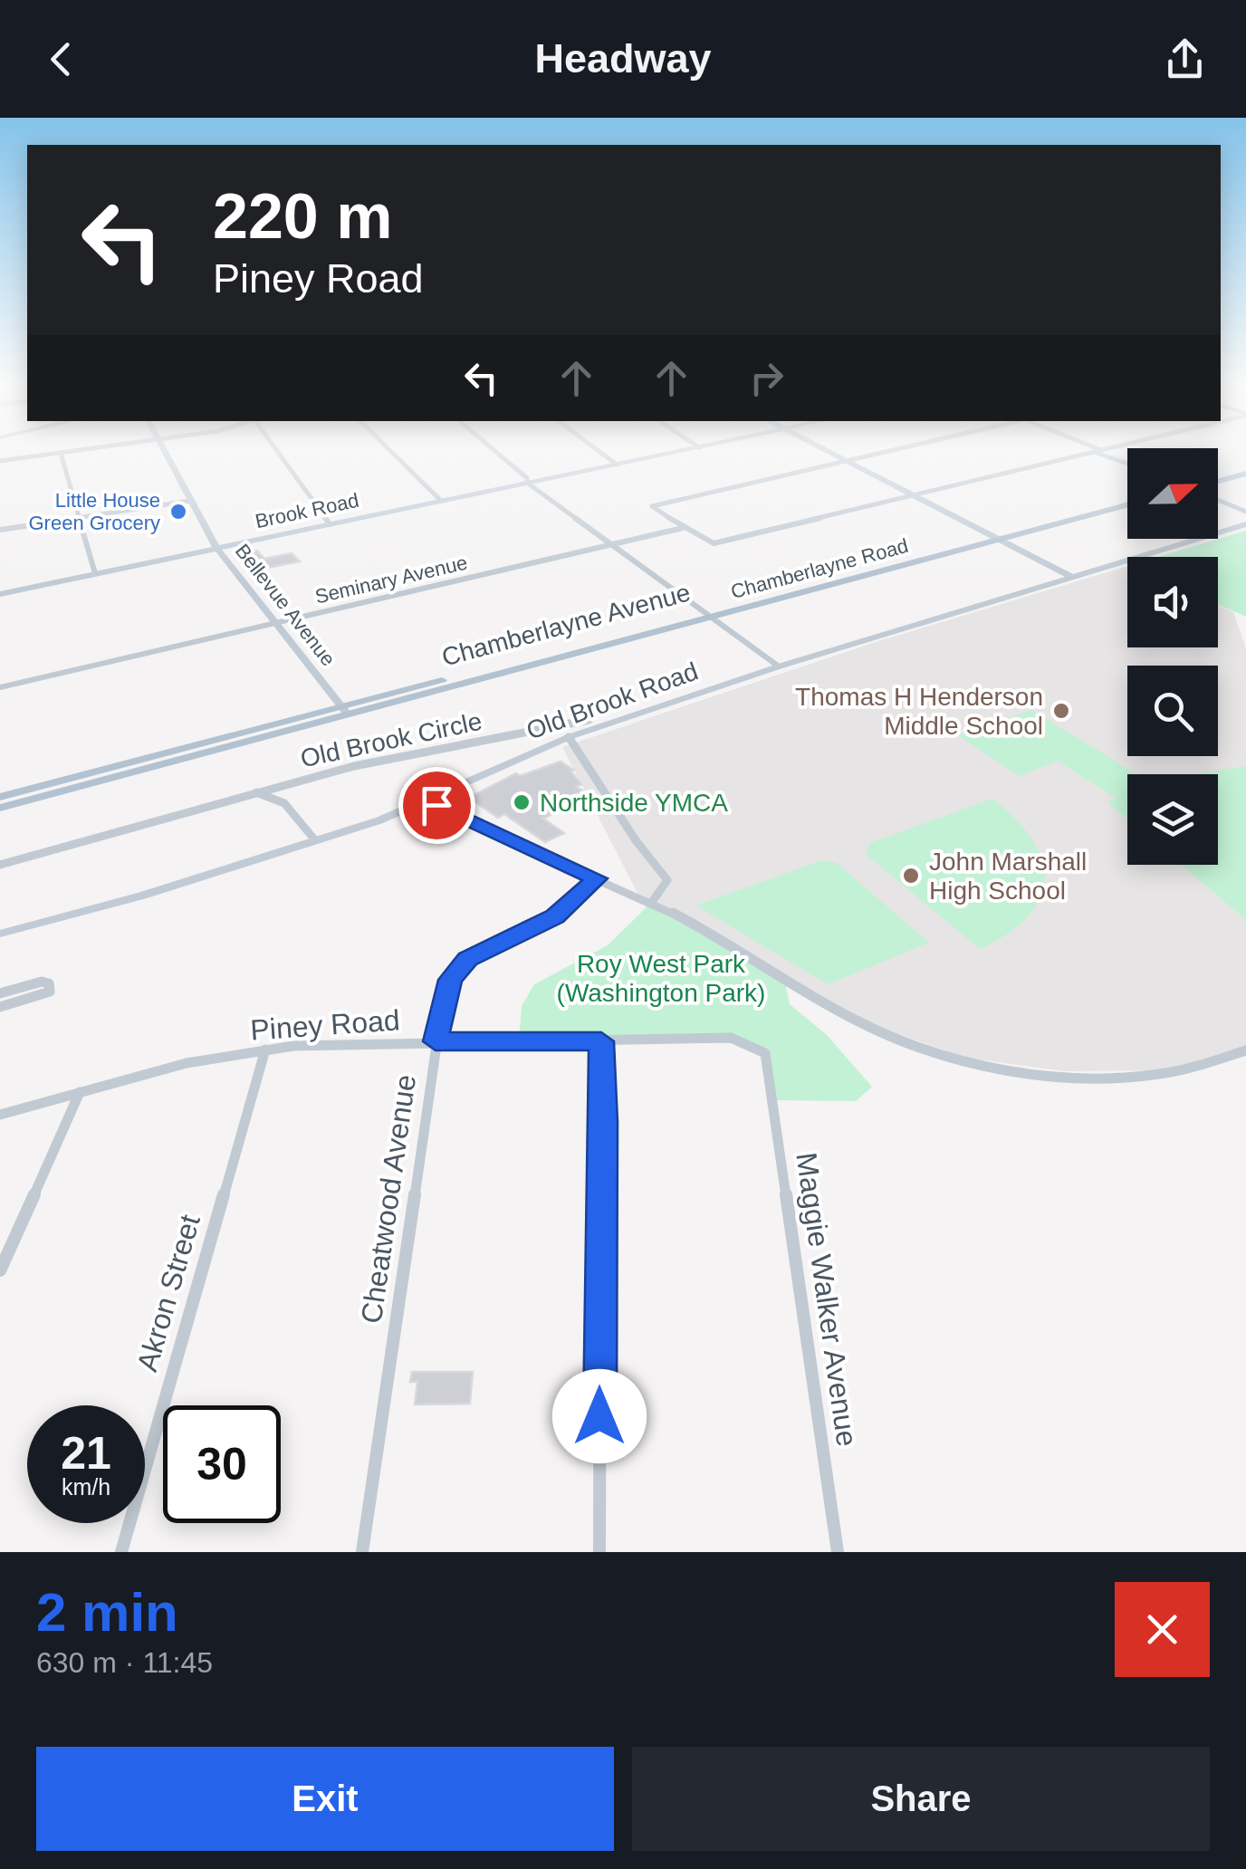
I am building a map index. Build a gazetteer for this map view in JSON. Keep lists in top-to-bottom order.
{
  "streets": {
    "main road": ["Chamberlayne Road"],
    "street": [
      "Brook Road",
      "Seminary Avenue",
      "Bellevue Avenue",
      "Old Brook Road",
      "Old Brook Circle",
      "Piney Road",
      "Cheatwood Avenue",
      "Akron Street",
      "Maggie Walker Avenue"
    ]
  },
  "crossings": [
    ["Brook Road", "Bellevue Avenue"],
    ["Chamberlayne Road", "Bellevue Avenue"],
    ["Seminary Avenue", "Bellevue Avenue"],
    ["Old Brook Road", "Old Brook Circle"],
    ["Piney Road", "Cheatwood Avenue"],
    ["Piney Road", "Akron Street"],
    ["Piney Road", "Maggie Walker Avenue"]
  ],
  "parks": ["Roy West Park (Washington Park)"],
  "places": [
    "Little House Green Grocery",
    "Thomas H Henderson Middle School",
    "Northside YMCA",
    "John Marshall High School"
  ],
  "north": "right",
  "page": {
    "header": "Headway",
    "turn": ["220 m", "Piney Road"],
    "speed": "21 km/h",
    "limit": "30",
    "heading": ["2 min", "630 m · 11:45"],
    "buttons": ["Exit", "Share"]
  }
}
